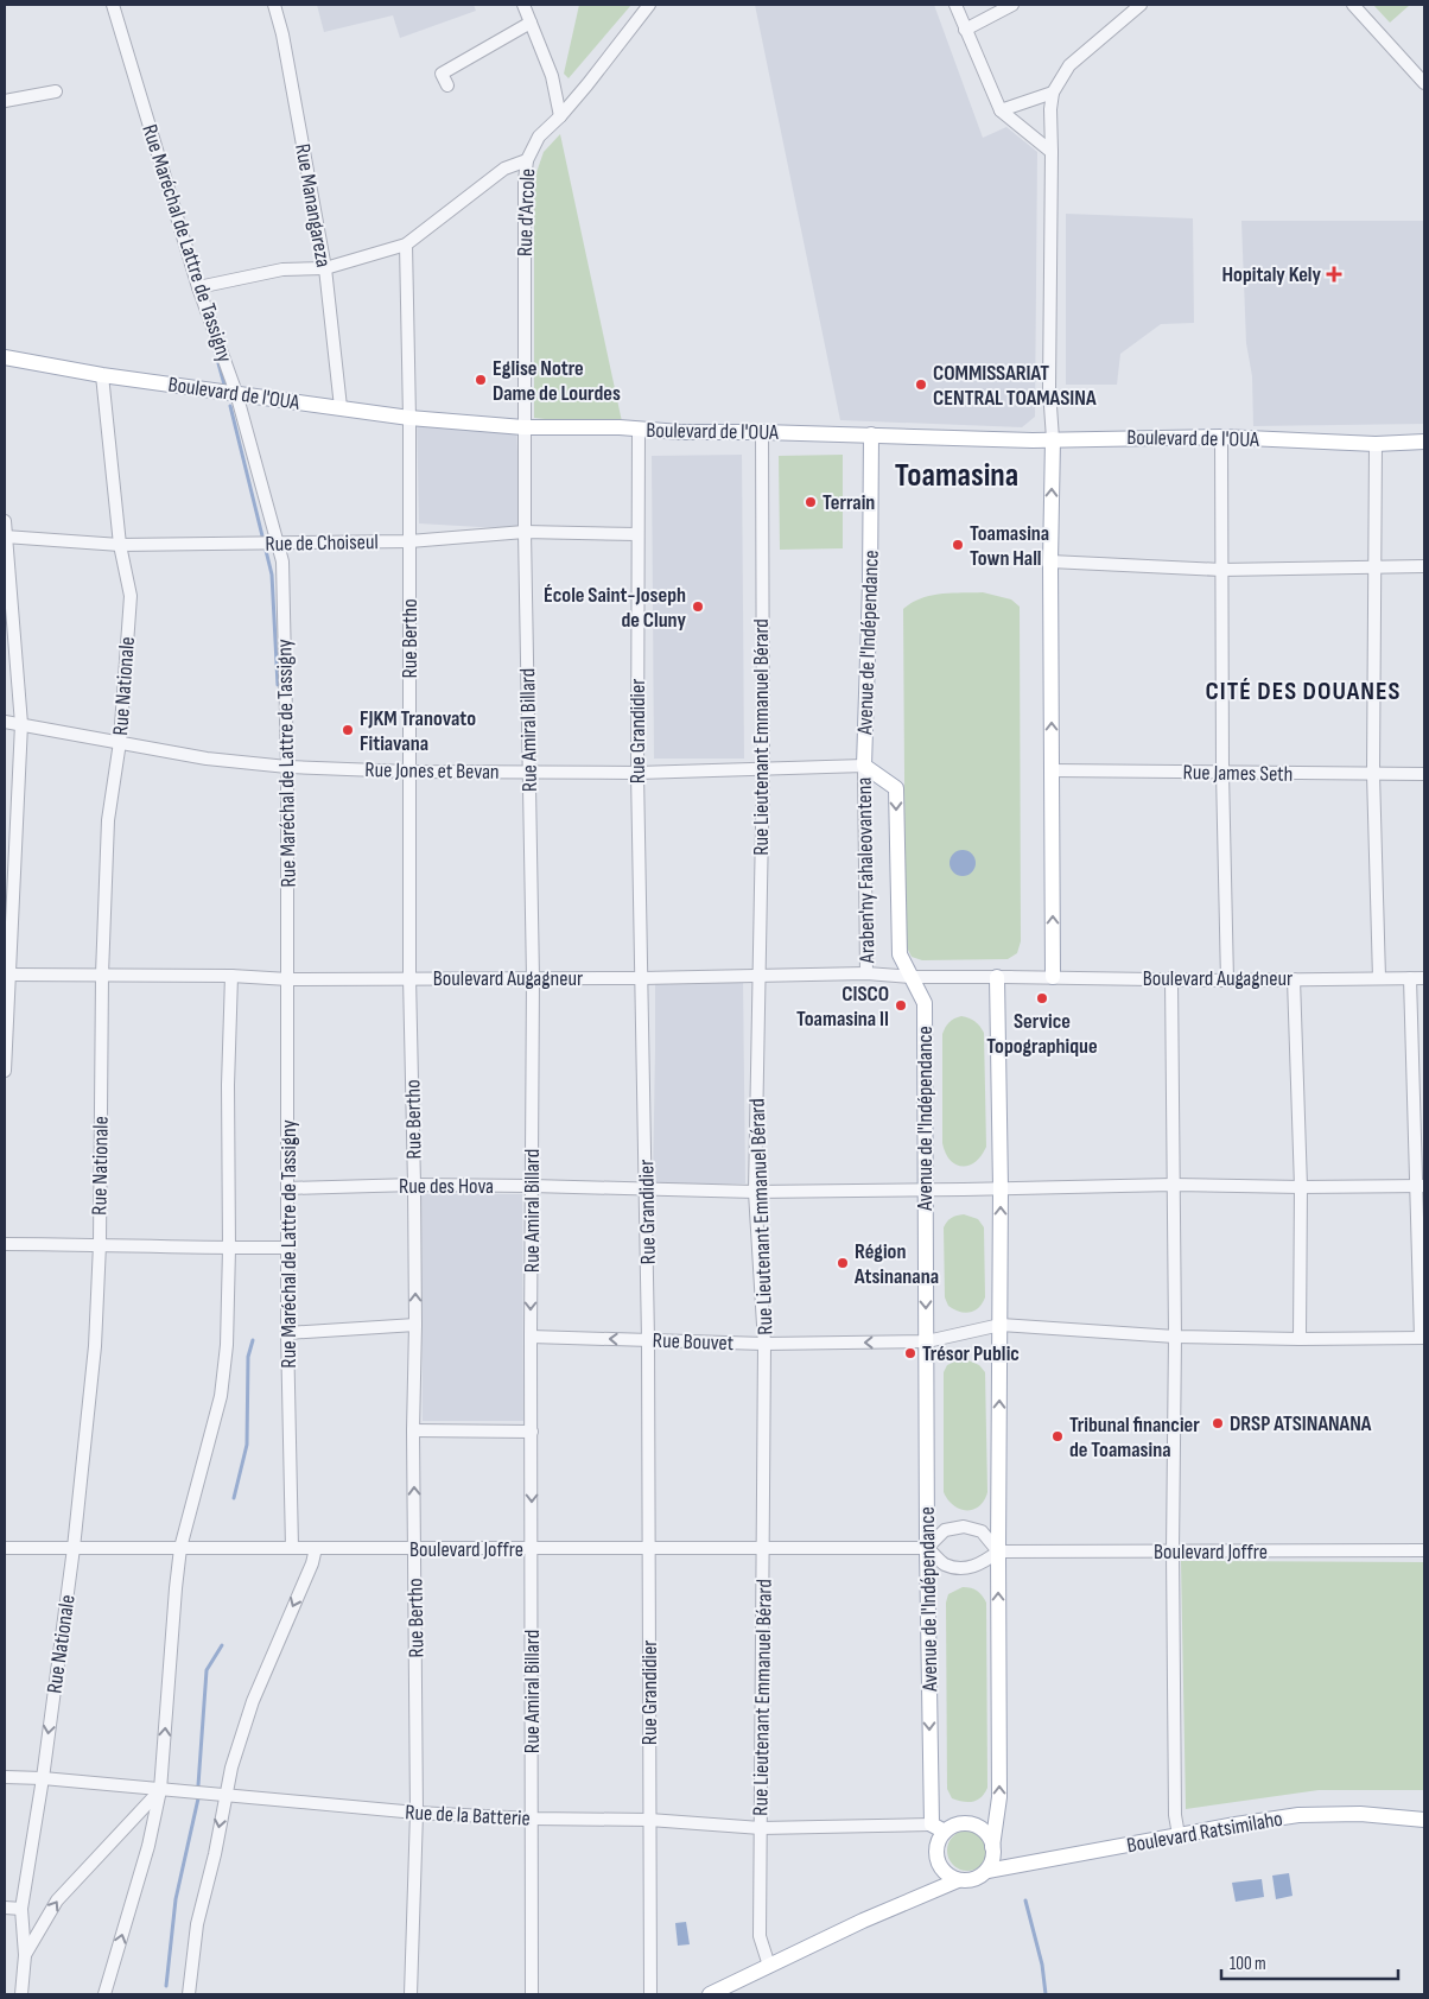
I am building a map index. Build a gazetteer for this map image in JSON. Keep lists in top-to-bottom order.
{
  "streets": {
    "main road": ["Boulevard de l'OUA", "Avenue de l'Indépendance", "Boulevard Ratsimilaho"],
    "street": [
      "Rue Manangareza",
      "Rue d'Arcole",
      "Rue Maréchal de Lattre de Tassigny",
      "Rue de Choiseul",
      "Rue Bertho",
      "Rue Nationale",
      "Rue Amiral Billard",
      "Rue Grandidier",
      "Rue Lieutenant Emmanuel Bérard",
      "Rue Jones et Bevan",
      "Rue James Seth",
      "Araben'ny Fahaleovantena",
      "Boulevard Augagneur",
      "Rue des Hova",
      "Rue Bouvet",
      "Boulevard Joffre",
      "Rue de la Batterie"
    ]
  },
  "crossings": [
    ["Rue Manangareza", "Boulevard de l'OUA"],
    ["Rue d'Arcole", "Boulevard de l'OUA"],
    ["Rue d'Arcole", "Rue Amiral Billard"],
    ["Rue Maréchal de Lattre de Tassigny", "Boulevard de l'OUA"],
    ["Rue Maréchal de Lattre de Tassigny", "Rue de Choiseul"],
    ["Rue Maréchal de Lattre de Tassigny", "Rue Jones et Bevan"],
    ["Rue Maréchal de Lattre de Tassigny", "Boulevard Augagneur"],
    ["Rue Maréchal de Lattre de Tassigny", "Rue des Hova"],
    ["Rue Maréchal de Lattre de Tassigny", "Boulevard Joffre"],
    ["Boulevard de l'OUA", "Rue Bertho"],
    ["Boulevard de l'OUA", "Avenue de l'Indépendance"],
    ["Boulevard de l'OUA", "Rue Nationale"],
    ["Boulevard de l'OUA", "Rue Amiral Billard"],
    ["Boulevard de l'OUA", "Rue Grandidier"],
    ["Boulevard de l'OUA", "Rue Lieutenant Emmanuel Bérard"],
    ["Rue de Choiseul", "Rue Bertho"],
    ["Rue de Choiseul", "Rue Nationale"],
    ["Rue de Choiseul", "Rue Amiral Billard"],
    ["Rue de Choiseul", "Rue Grandidier"],
    ["Rue Bertho", "Rue Jones et Bevan"],
    ["Rue Bertho", "Boulevard Augagneur"],
    ["Rue Bertho", "Rue des Hova"],
    ["Rue Bertho", "Boulevard Joffre"],
    ["Rue Bertho", "Rue de la Batterie"],
    ["Avenue de l'Indépendance", "Rue Jones et Bevan"],
    ["Avenue de l'Indépendance", "Araben'ny Fahaleovantena"],
    ["Avenue de l'Indépendance", "Boulevard Augagneur"],
    ["Avenue de l'Indépendance", "Rue des Hova"],
    ["Avenue de l'Indépendance", "Rue Bouvet"],
    ["Avenue de l'Indépendance", "Boulevard Joffre"],
    ["Avenue de l'Indépendance", "Rue de la Batterie"],
    ["Avenue de l'Indépendance", "Boulevard Ratsimilaho"],
    ["Rue Nationale", "Rue Jones et Bevan"],
    ["Rue Nationale", "Boulevard Augagneur"],
    ["Rue Nationale", "Boulevard Joffre"],
    ["Rue Nationale", "Rue de la Batterie"],
    ["Rue Amiral Billard", "Rue Jones et Bevan"],
    ["Rue Amiral Billard", "Boulevard Augagneur"],
    ["Rue Amiral Billard", "Rue des Hova"],
    ["Rue Amiral Billard", "Rue Bouvet"],
    ["Rue Amiral Billard", "Boulevard Joffre"],
    ["Rue Amiral Billard", "Rue de la Batterie"],
    ["Rue Grandidier", "Rue Jones et Bevan"],
    ["Rue Grandidier", "Boulevard Augagneur"],
    ["Rue Grandidier", "Rue des Hova"],
    ["Rue Grandidier", "Rue Bouvet"],
    ["Rue Grandidier", "Boulevard Joffre"],
    ["Rue Grandidier", "Rue de la Batterie"],
    ["Rue Lieutenant Emmanuel Bérard", "Rue Jones et Bevan"],
    ["Rue Lieutenant Emmanuel Bérard", "Boulevard Augagneur"],
    ["Rue Lieutenant Emmanuel Bérard", "Rue des Hova"],
    ["Rue Lieutenant Emmanuel Bérard", "Rue Bouvet"],
    ["Rue Lieutenant Emmanuel Bérard", "Boulevard Joffre"],
    ["Rue Lieutenant Emmanuel Bérard", "Rue de la Batterie"],
    ["Rue Jones et Bevan", "Araben'ny Fahaleovantena"],
    ["Araben'ny Fahaleovantena", "Boulevard Augagneur"],
    ["Rue de la Batterie", "Boulevard Ratsimilaho"]
  ],
  "districts": ["Toamasina", "CITÉ DES DOUANES"],
  "places": {
    "health": ["Hopitaly Kely"],
    "other": [
      "Eglise Notre Dame de Lourdes",
      "COMMISSARIAT CENTRAL TOAMASINA",
      "Terrain",
      "Toamasina Town Hall",
      "École Saint-Joseph de Cluny",
      "FJKM Tranovato Fitiavana",
      "Service Topographique",
      "CISCO Toamasina II",
      "Région Atsinanana",
      "Trésor Public",
      "DRSP ATSINANANA",
      "Tribunal financier de Toamasina"
    ]
  },
  "scale_bar": "100 m"
}
